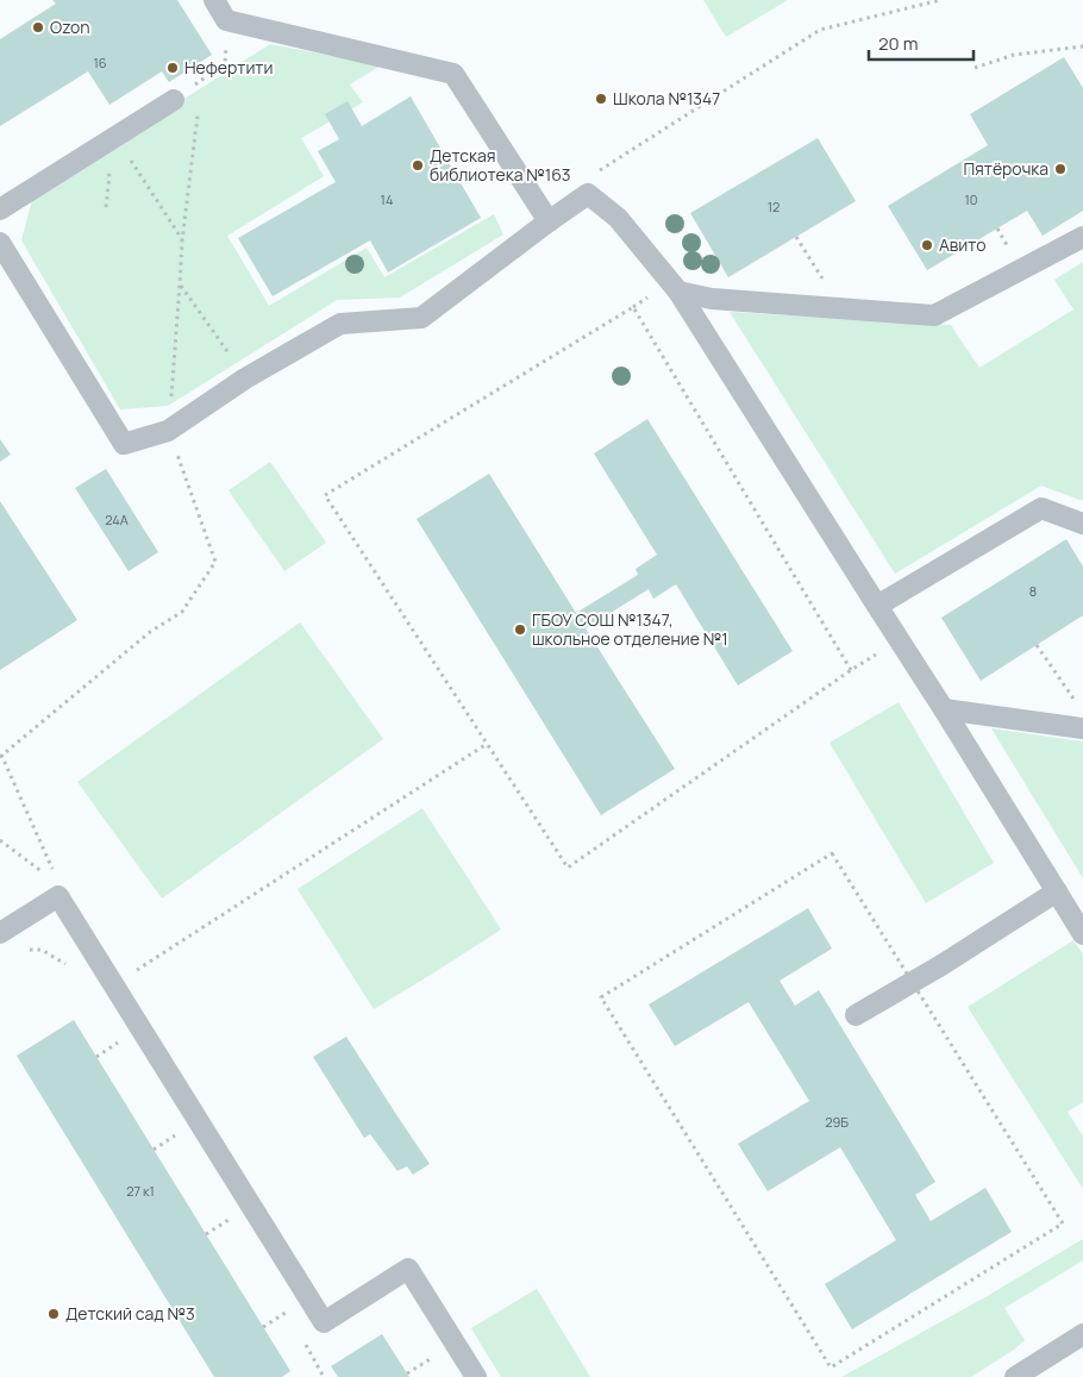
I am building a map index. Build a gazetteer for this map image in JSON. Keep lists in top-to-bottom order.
{
  "places": [
    "Ozon",
    "Нефертити",
    "Школа №1347",
    "Детская библиотека №163",
    "Пятёрочка",
    "Авито",
    "ГБОУ СОШ №1347, школьное отделение №1",
    "Детский сад №3"
  ],
  "house_numbers": [
    "16",
    "14",
    "10",
    "12",
    "24А",
    "8",
    "29Б",
    "27 к1"
  ],
  "scale_bar": "20 m"
}
